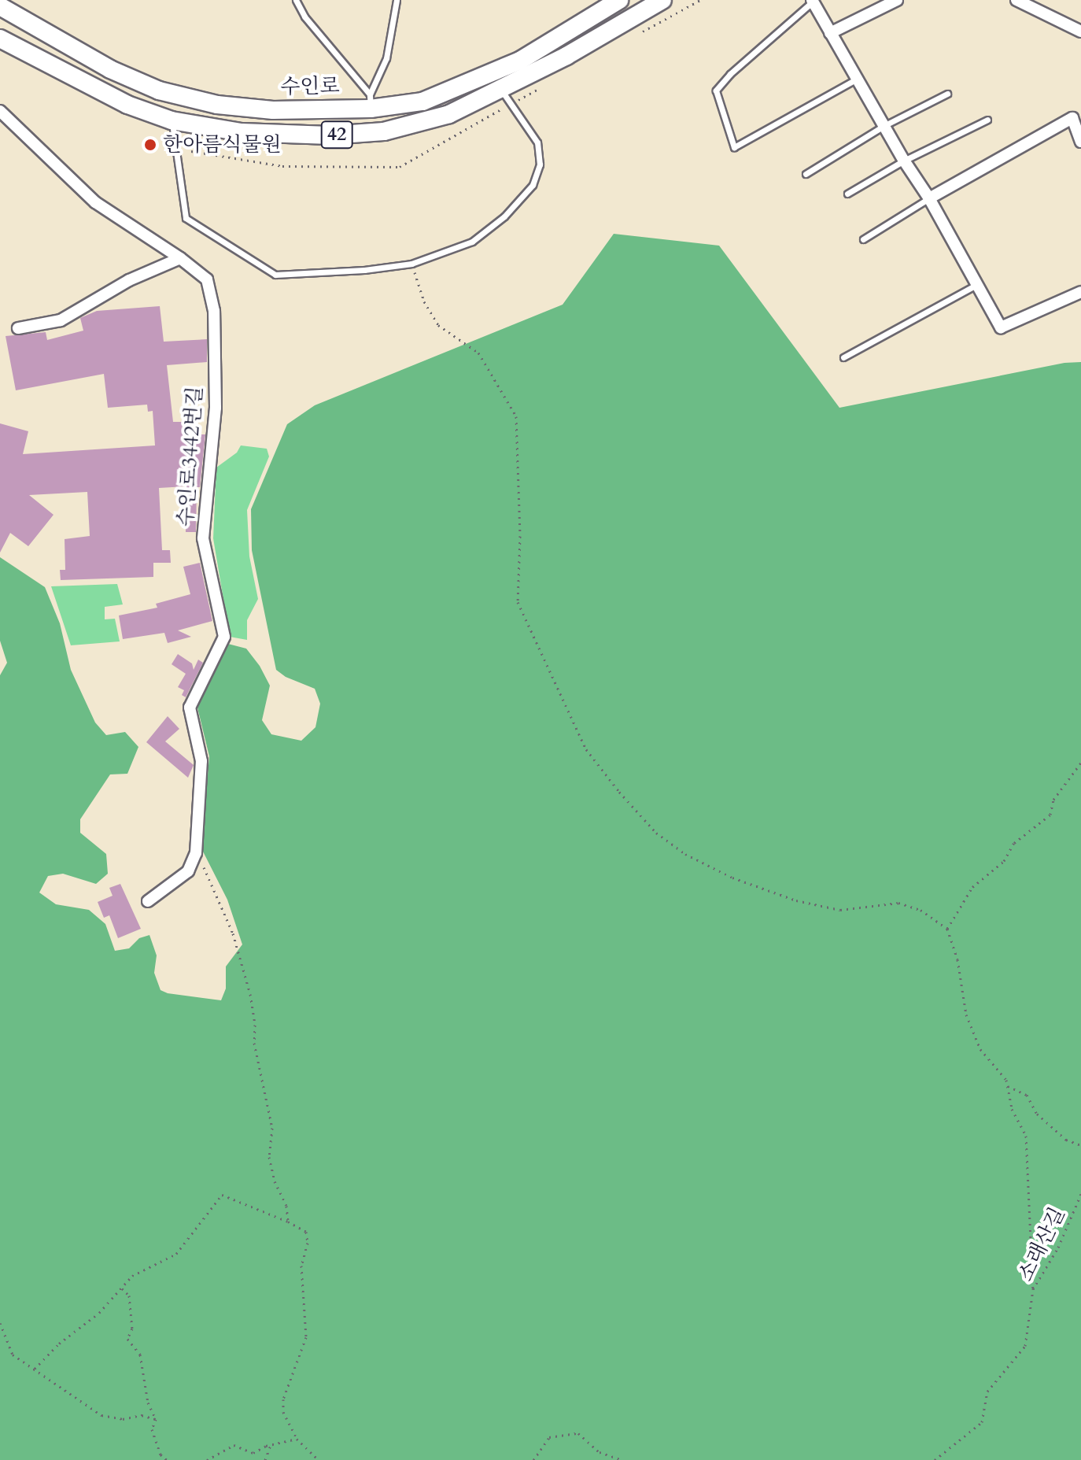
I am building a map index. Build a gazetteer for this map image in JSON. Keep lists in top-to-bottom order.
{
  "streets": {
    "main road": ["수인로", "42"],
    "street": ["수인로3442번길"],
    "path": ["소래산길"]
  },
  "places": ["한아름식물원"]
}
